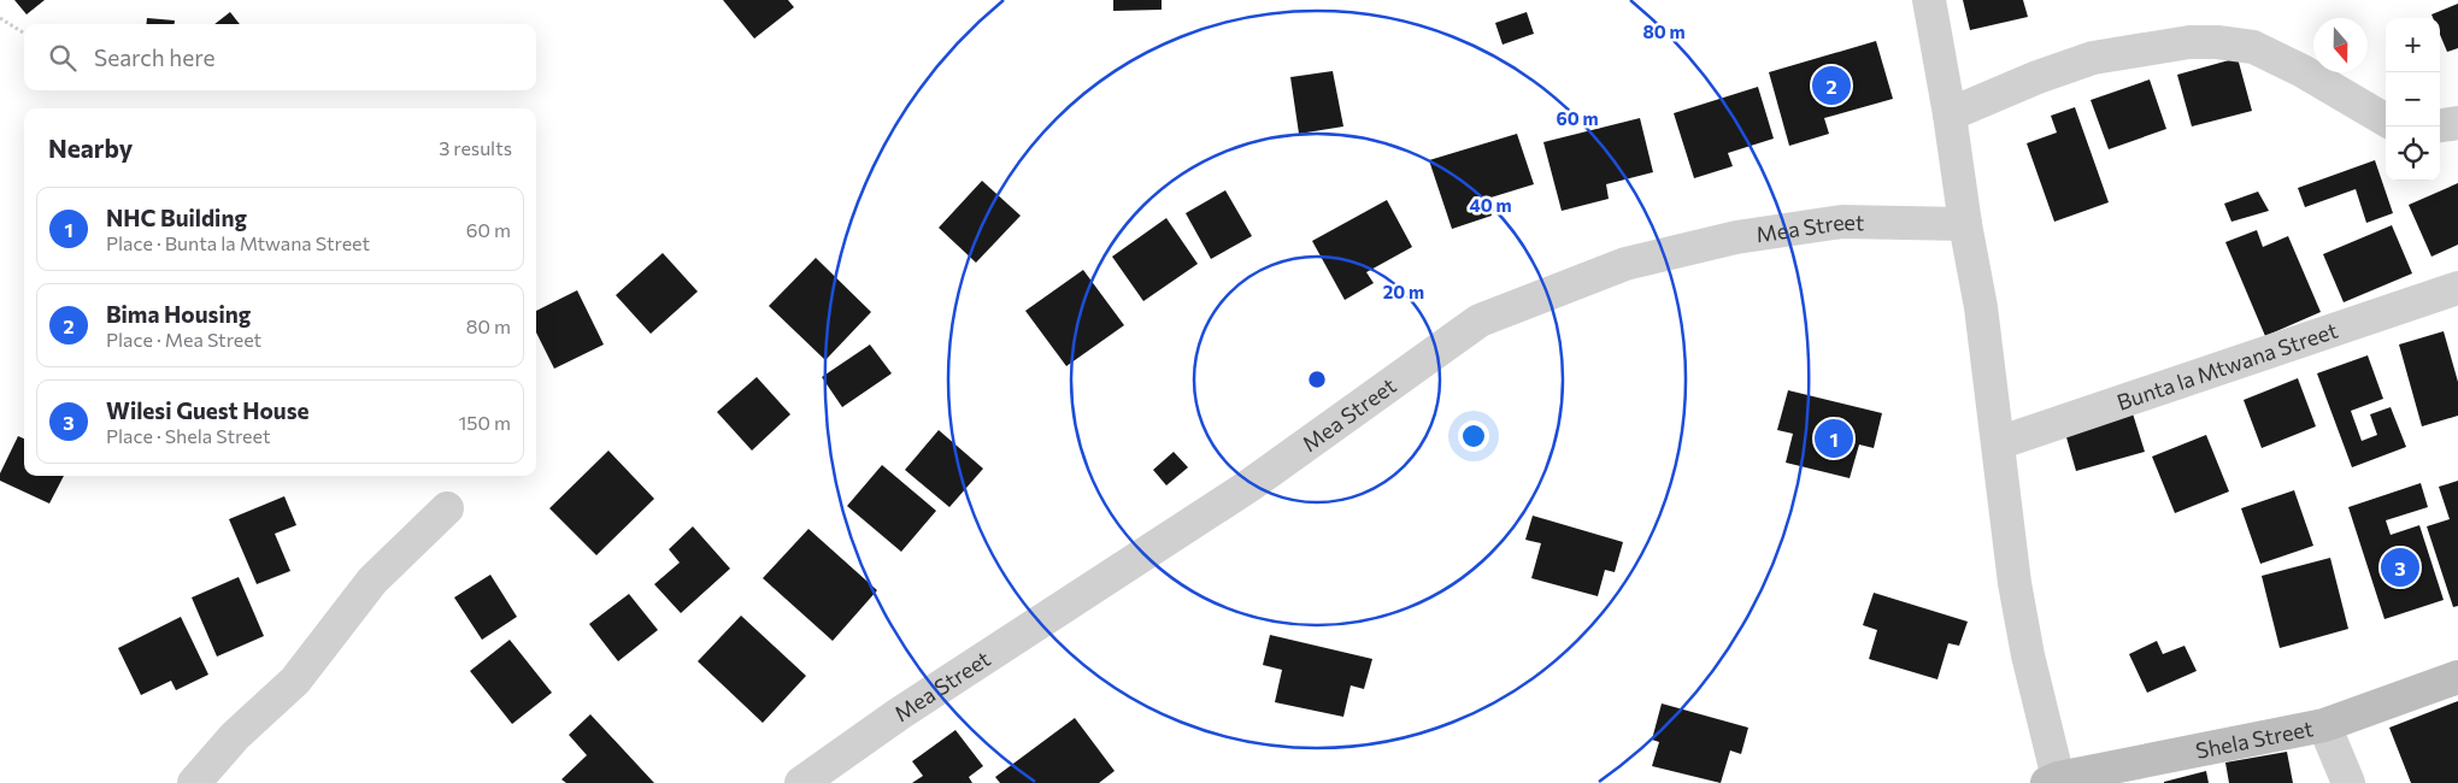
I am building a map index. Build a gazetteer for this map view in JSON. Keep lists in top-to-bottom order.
{
  "streets": {
    "main road": ["Shela Street"],
    "street": ["Mea Street", "Bunta la Mtwana Street"]
  },
  "north": "bottom",
  "page": {
    "map_buttons": ["+", "−"],
    "search": "Search here",
    "pins": ["2", "1", "3"],
    "heading": ["Nearby", "3 results"],
    "list": [
      {
        "mark": "1",
        "name": "NHC Building",
        "note": "Place · Bunta la Mtwana Street",
        "value": "60 m"
      },
      {
        "mark": "2",
        "name": "Bima Housing",
        "note": "Place · Mea Street",
        "value": "80 m"
      },
      {
        "mark": "3",
        "name": "Wilesi Guest House",
        "note": "Place · Shela Street",
        "value": "150 m"
      }
    ]
  },
  "rings": [
    "80 m",
    "60 m",
    "40 m",
    "20 m"
  ]
}
